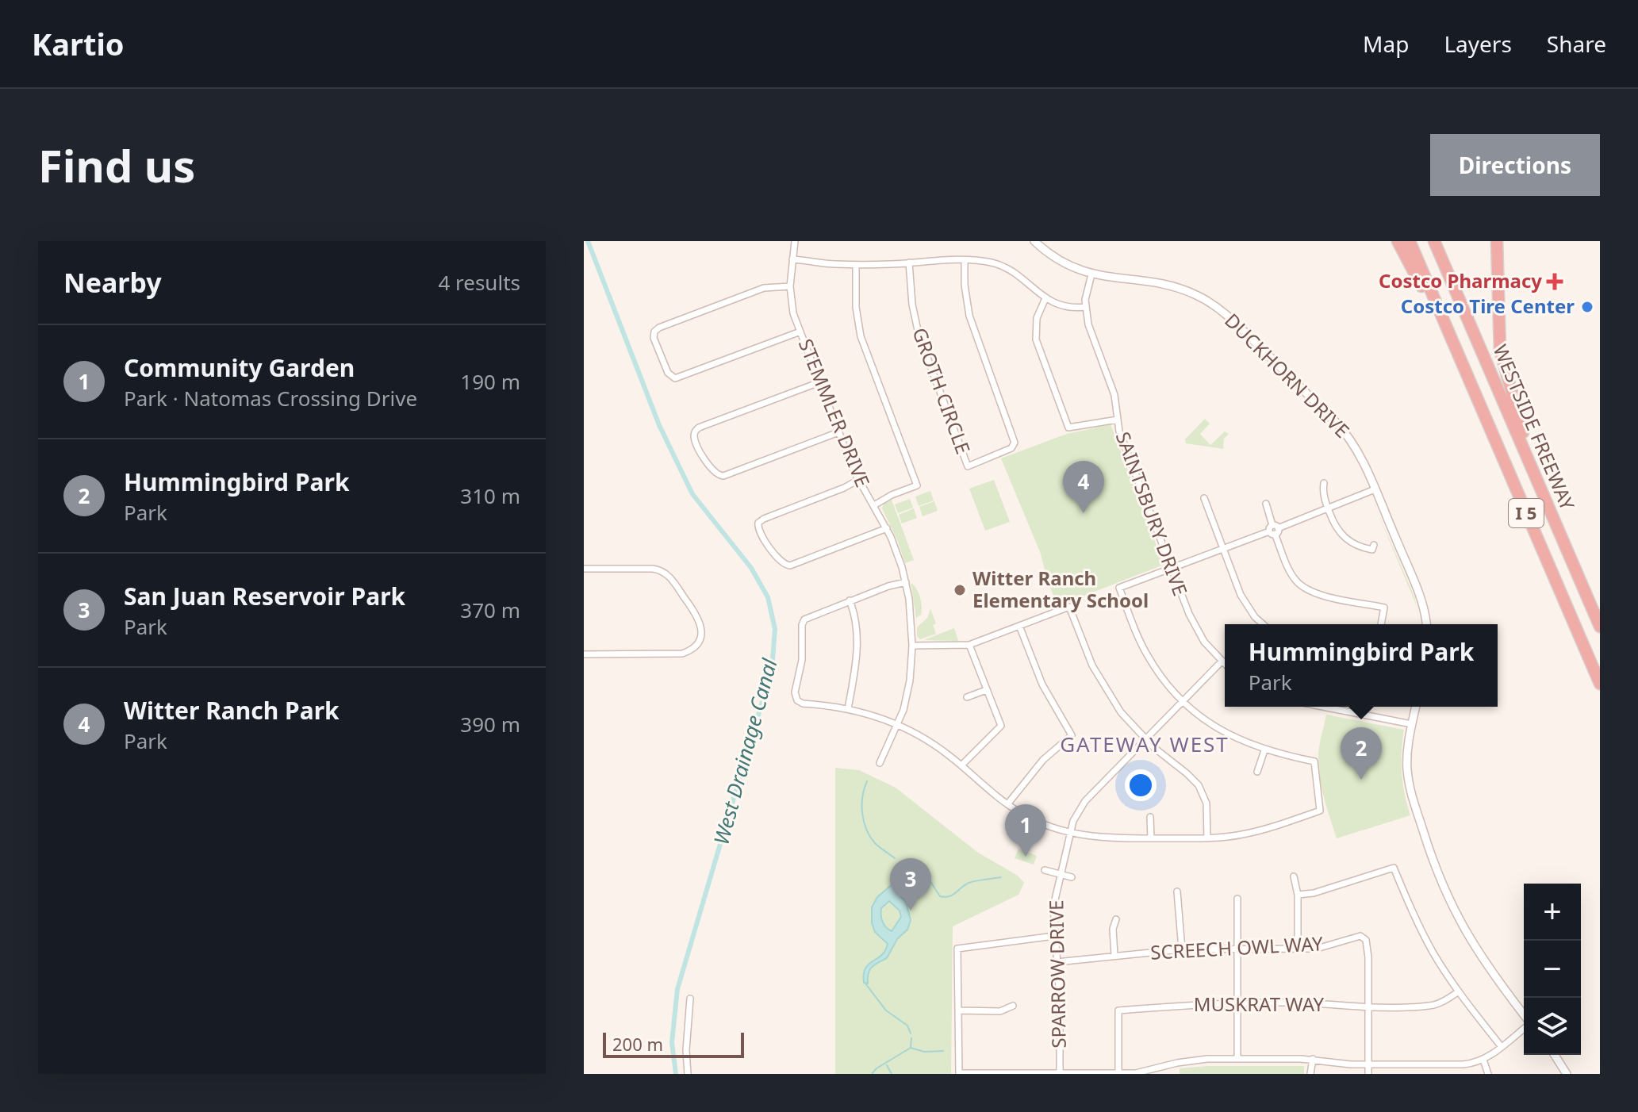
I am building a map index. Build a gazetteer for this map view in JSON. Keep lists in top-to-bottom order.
{
  "streets": {
    "highway": ["WESTSIDE FREEWAY", "I 5"],
    "street": [
      "DUCKHORN DRIVE",
      "GROTH CIRCLE",
      "STEMMLER DRIVE",
      "SAINTSBURY DRIVE",
      "SCREECH OWL WAY",
      "SPARROW DRIVE",
      "MUSKRAT WAY"
    ]
  },
  "crossings": [
    ["DUCKHORN DRIVE", "SAINTSBURY DRIVE"],
    ["SAINTSBURY DRIVE", "SPARROW DRIVE"],
    ["SCREECH OWL WAY", "SPARROW DRIVE"],
    ["SCREECH OWL WAY", "MUSKRAT WAY"]
  ],
  "districts": ["GATEWAY WEST"],
  "water": ["West Drainage Canal"],
  "places": {
    "health": ["Costco Pharmacy"],
    "other": ["Costco Tire Center", "Witter Ranch Elementary School"]
  },
  "scale_bar": "200 m",
  "page": {
    "header": "Kartio",
    "nav": ["Map", "Layers", "Share"],
    "buttons": "Directions",
    "title": "Find us",
    "heading": ["Nearby", "4 results"],
    "list": [
      {
        "mark": "1",
        "name": "Community Garden",
        "note": "Park · Natomas Crossing Drive",
        "value": "190 m"
      },
      {
        "mark": "2",
        "name": "Hummingbird Park",
        "note": "Park",
        "value": "310 m"
      },
      {
        "mark": "3",
        "name": "San Juan Reservoir Park",
        "note": "Park",
        "value": "370 m"
      },
      {
        "mark": "4",
        "name": "Witter Ranch Park",
        "note": "Park",
        "value": "390 m"
      }
    ],
    "pins": [
      "4",
      "2",
      "1",
      "3"
    ],
    "popup": ["Hummingbird Park", "Park"],
    "map_buttons": ["+", "−"],
    "scale": "200 m"
  }
}
